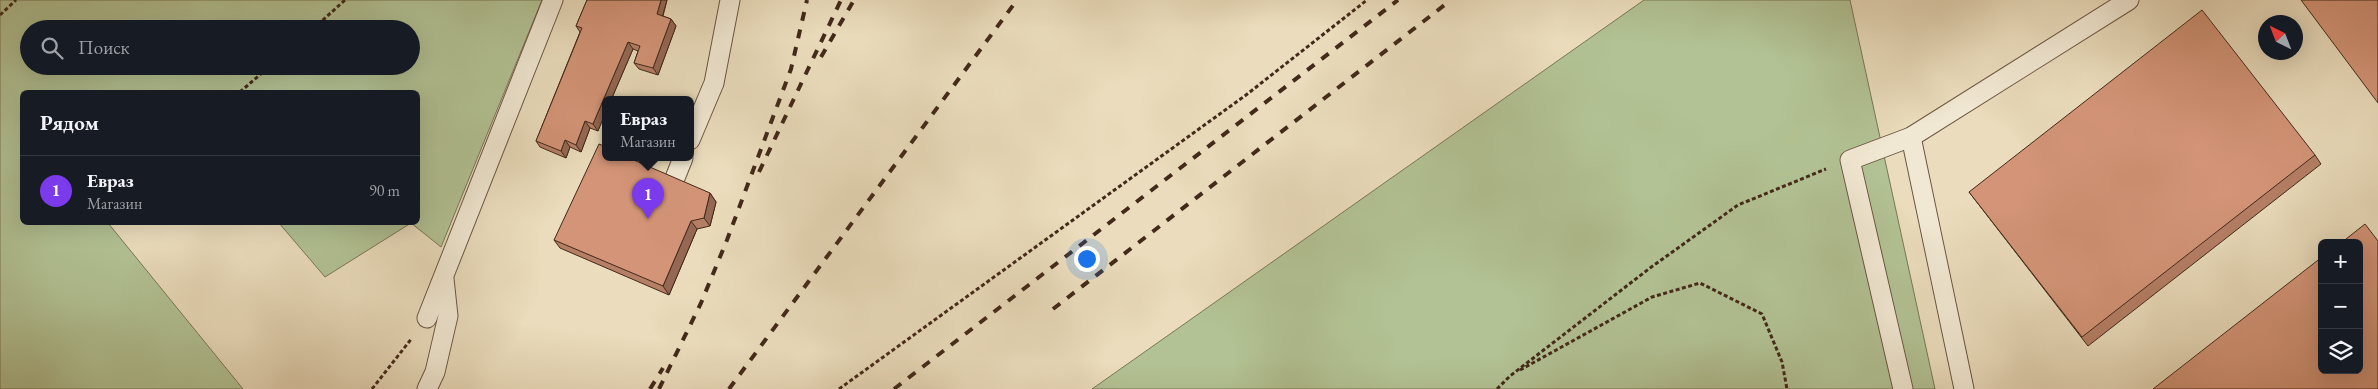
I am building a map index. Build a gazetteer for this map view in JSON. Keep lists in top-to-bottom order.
{
  "north": "top left",
  "page": {
    "search": "Поиск",
    "heading": "Рядом",
    "popup": ["Евраз", "Магазин"],
    "list": [
      {
        "mark": "1",
        "name": "Евраз",
        "note": "Магазин",
        "value": "90 m"
      }
    ],
    "pins": "1",
    "map_buttons": ["+", "−"]
  }
}
